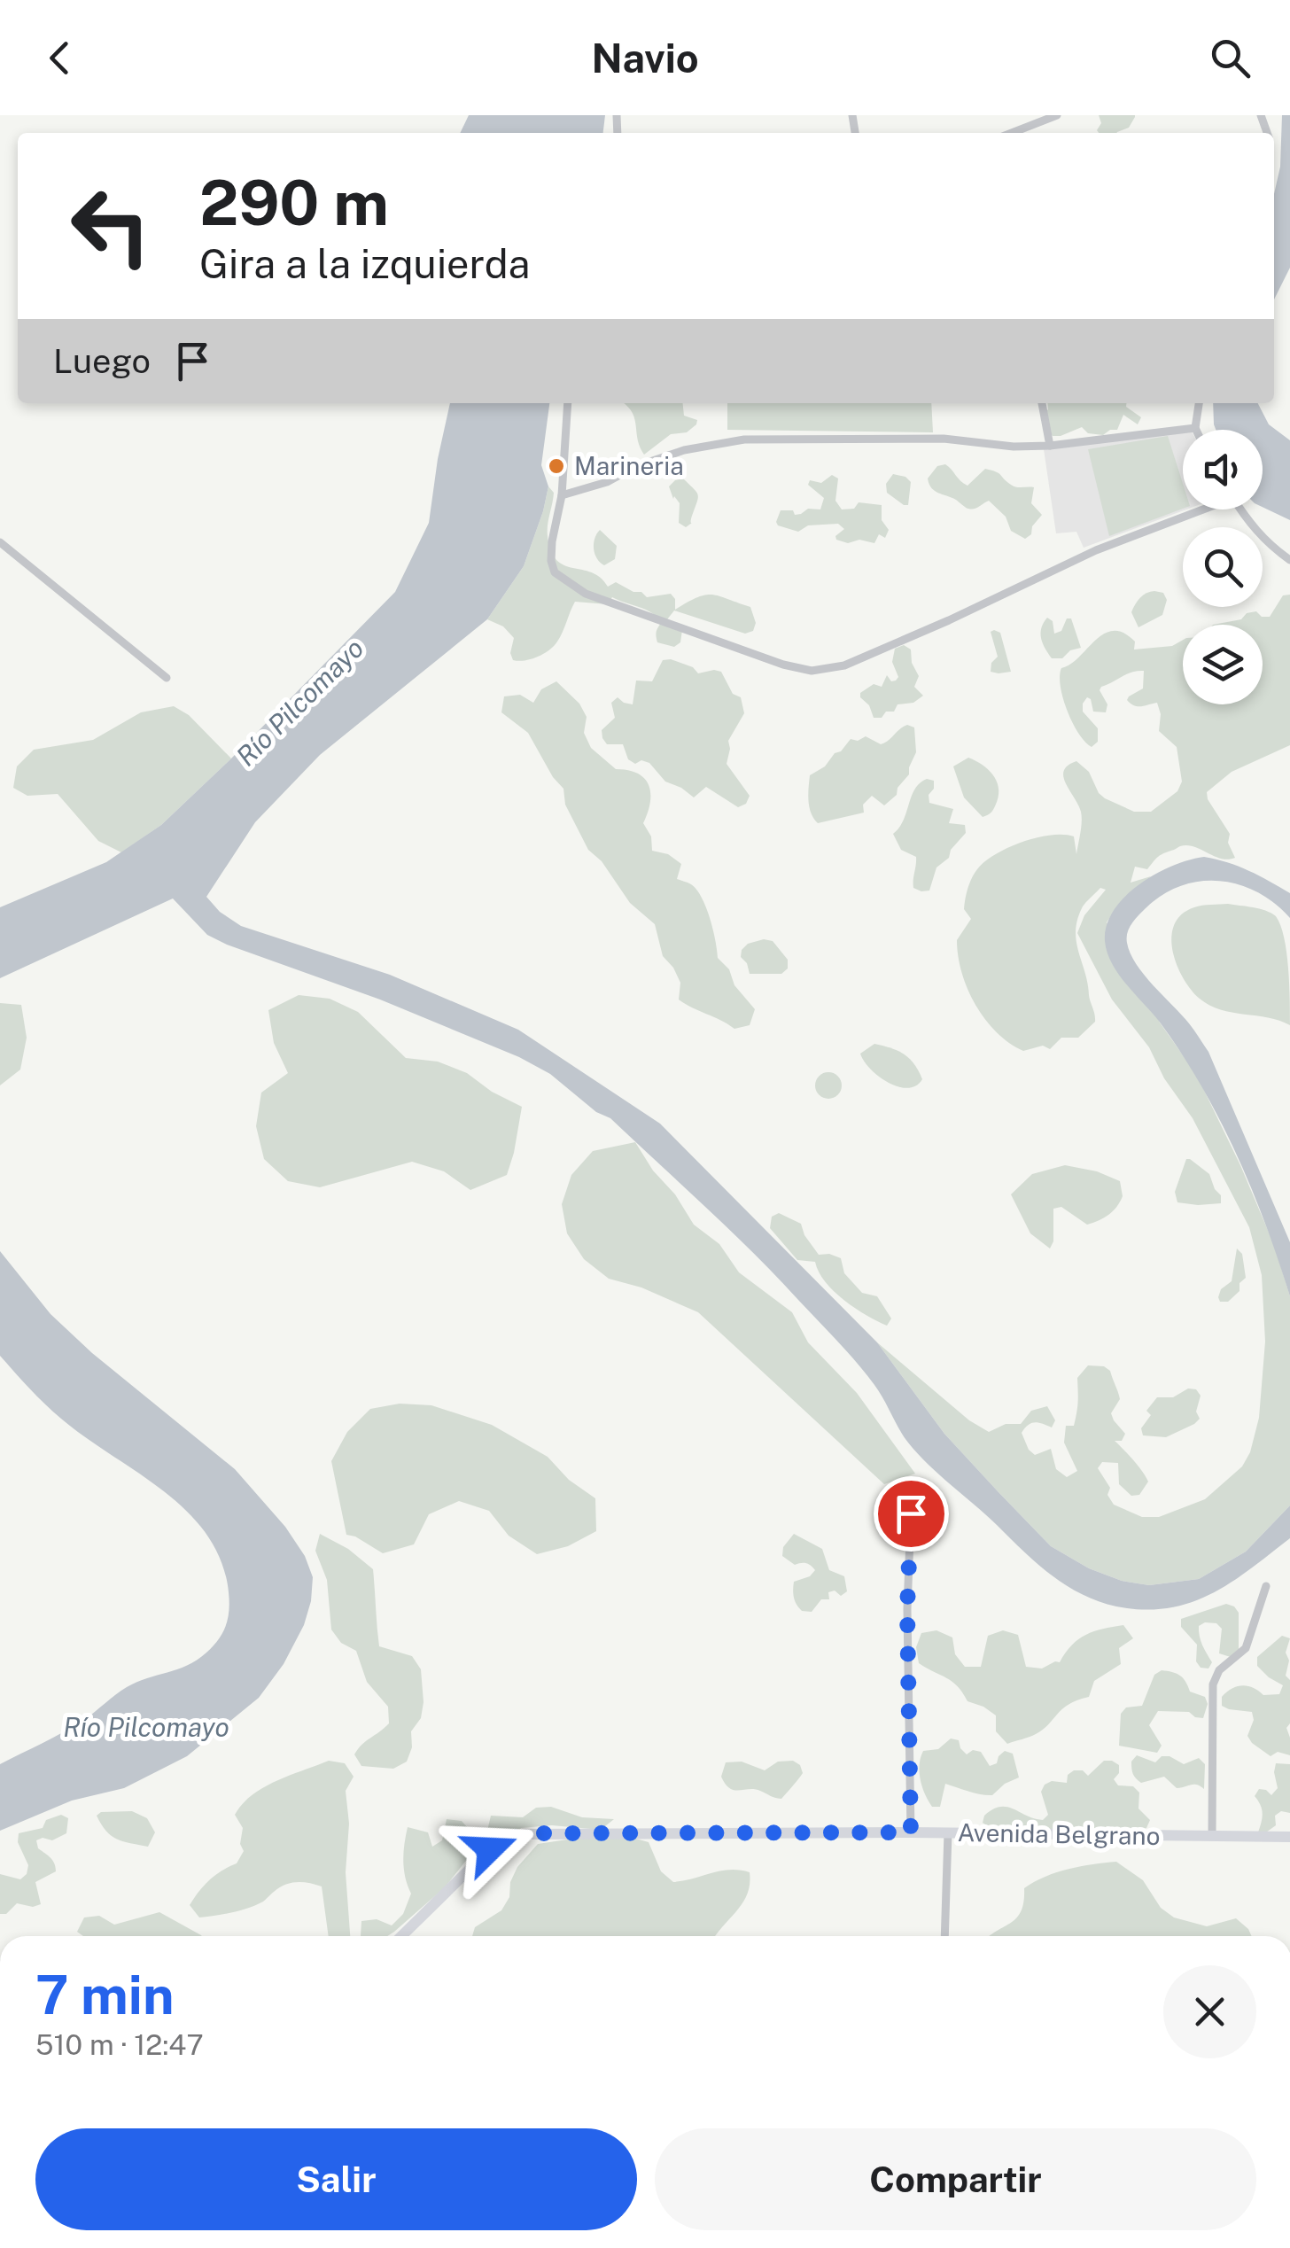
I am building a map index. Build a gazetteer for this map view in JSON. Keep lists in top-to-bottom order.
{
  "streets": {
    "street": ["Avenida Belgrano"]
  },
  "water": ["Río Pilcomayo"],
  "places": ["Marineria"],
  "page": {
    "header": "Navio",
    "turn": ["290 m", "Gira a la izquierda"],
    "then": "Luego",
    "heading": ["7 min", "510 m · 12:47"],
    "buttons": ["Salir", "Compartir"]
  }
}
